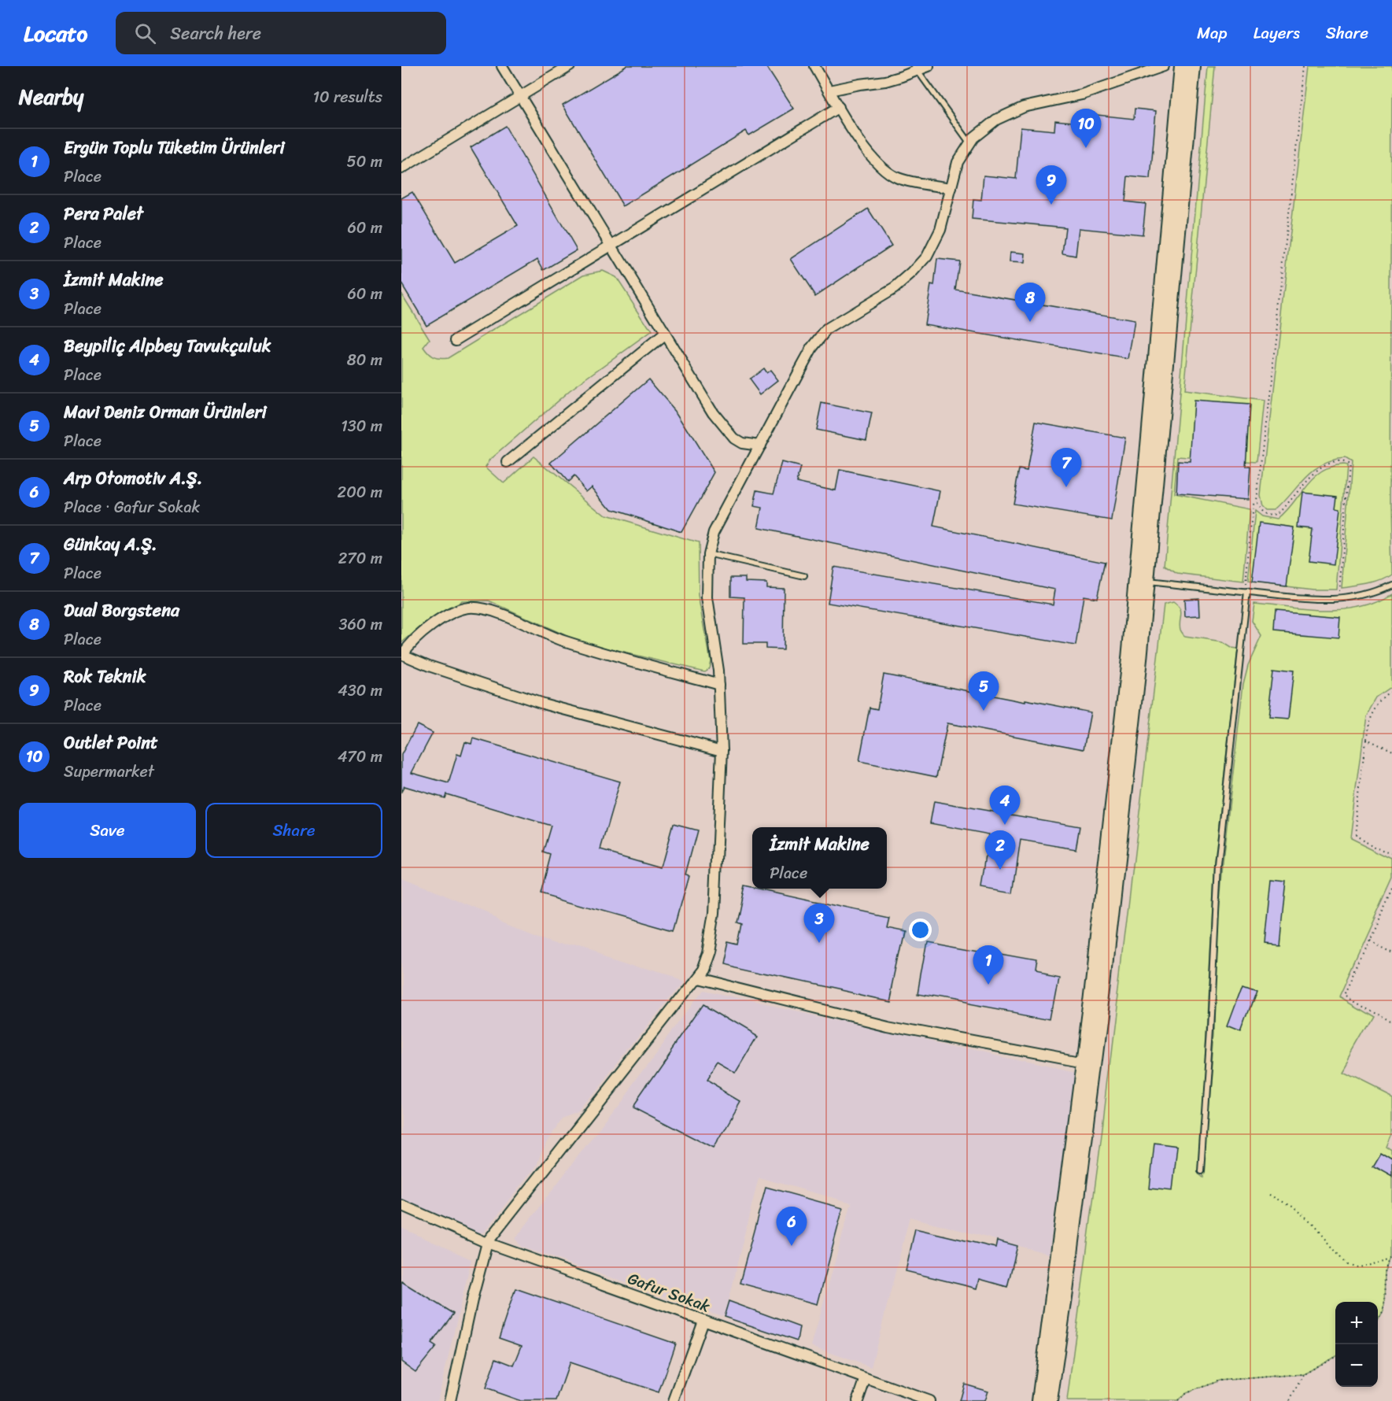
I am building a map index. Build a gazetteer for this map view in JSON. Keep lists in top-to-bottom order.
{
  "streets": {
    "street": ["Gafur Sokak"]
  },
  "page": {
    "header": "Locato",
    "search": "Search here",
    "nav": ["Map", "Layers", "Share"],
    "heading": ["Nearby", "10 results"],
    "pins": [
      "10",
      "9",
      "8",
      "7",
      "5",
      "4",
      "2",
      "3",
      "1",
      "6"
    ],
    "list": [
      {
        "mark": "1",
        "name": "Ergün Toplu Tüketim Ürünleri",
        "note": "Place",
        "value": "50 m"
      },
      {
        "mark": "2",
        "name": "Pera Palet",
        "note": "Place",
        "value": "60 m"
      },
      {
        "mark": "3",
        "name": "İzmit Makine",
        "note": "Place",
        "value": "60 m"
      },
      {
        "mark": "4",
        "name": "Beypiliç Alpbey Tavukçuluk",
        "note": "Place",
        "value": "80 m"
      },
      {
        "mark": "5",
        "name": "Mavi Deniz Orman Ürünleri",
        "note": "Place",
        "value": "130 m"
      },
      {
        "mark": "6",
        "name": "Arp Otomotiv A.Ş.",
        "note": "Place · Gafur Sokak",
        "value": "200 m"
      },
      {
        "mark": "7",
        "name": "Günkay A.Ş.",
        "note": "Place",
        "value": "270 m"
      },
      {
        "mark": "8",
        "name": "Dual Borgstena",
        "note": "Place",
        "value": "360 m"
      },
      {
        "mark": "9",
        "name": "Rok Teknik",
        "note": "Place",
        "value": "430 m"
      },
      {
        "mark": "10",
        "name": "Outlet Point",
        "note": "Supermarket",
        "value": "470 m"
      }
    ],
    "buttons": ["Save", "Share"],
    "popup": ["İzmit Makine", "Place"],
    "map_buttons": ["+", "−"]
  }
}
